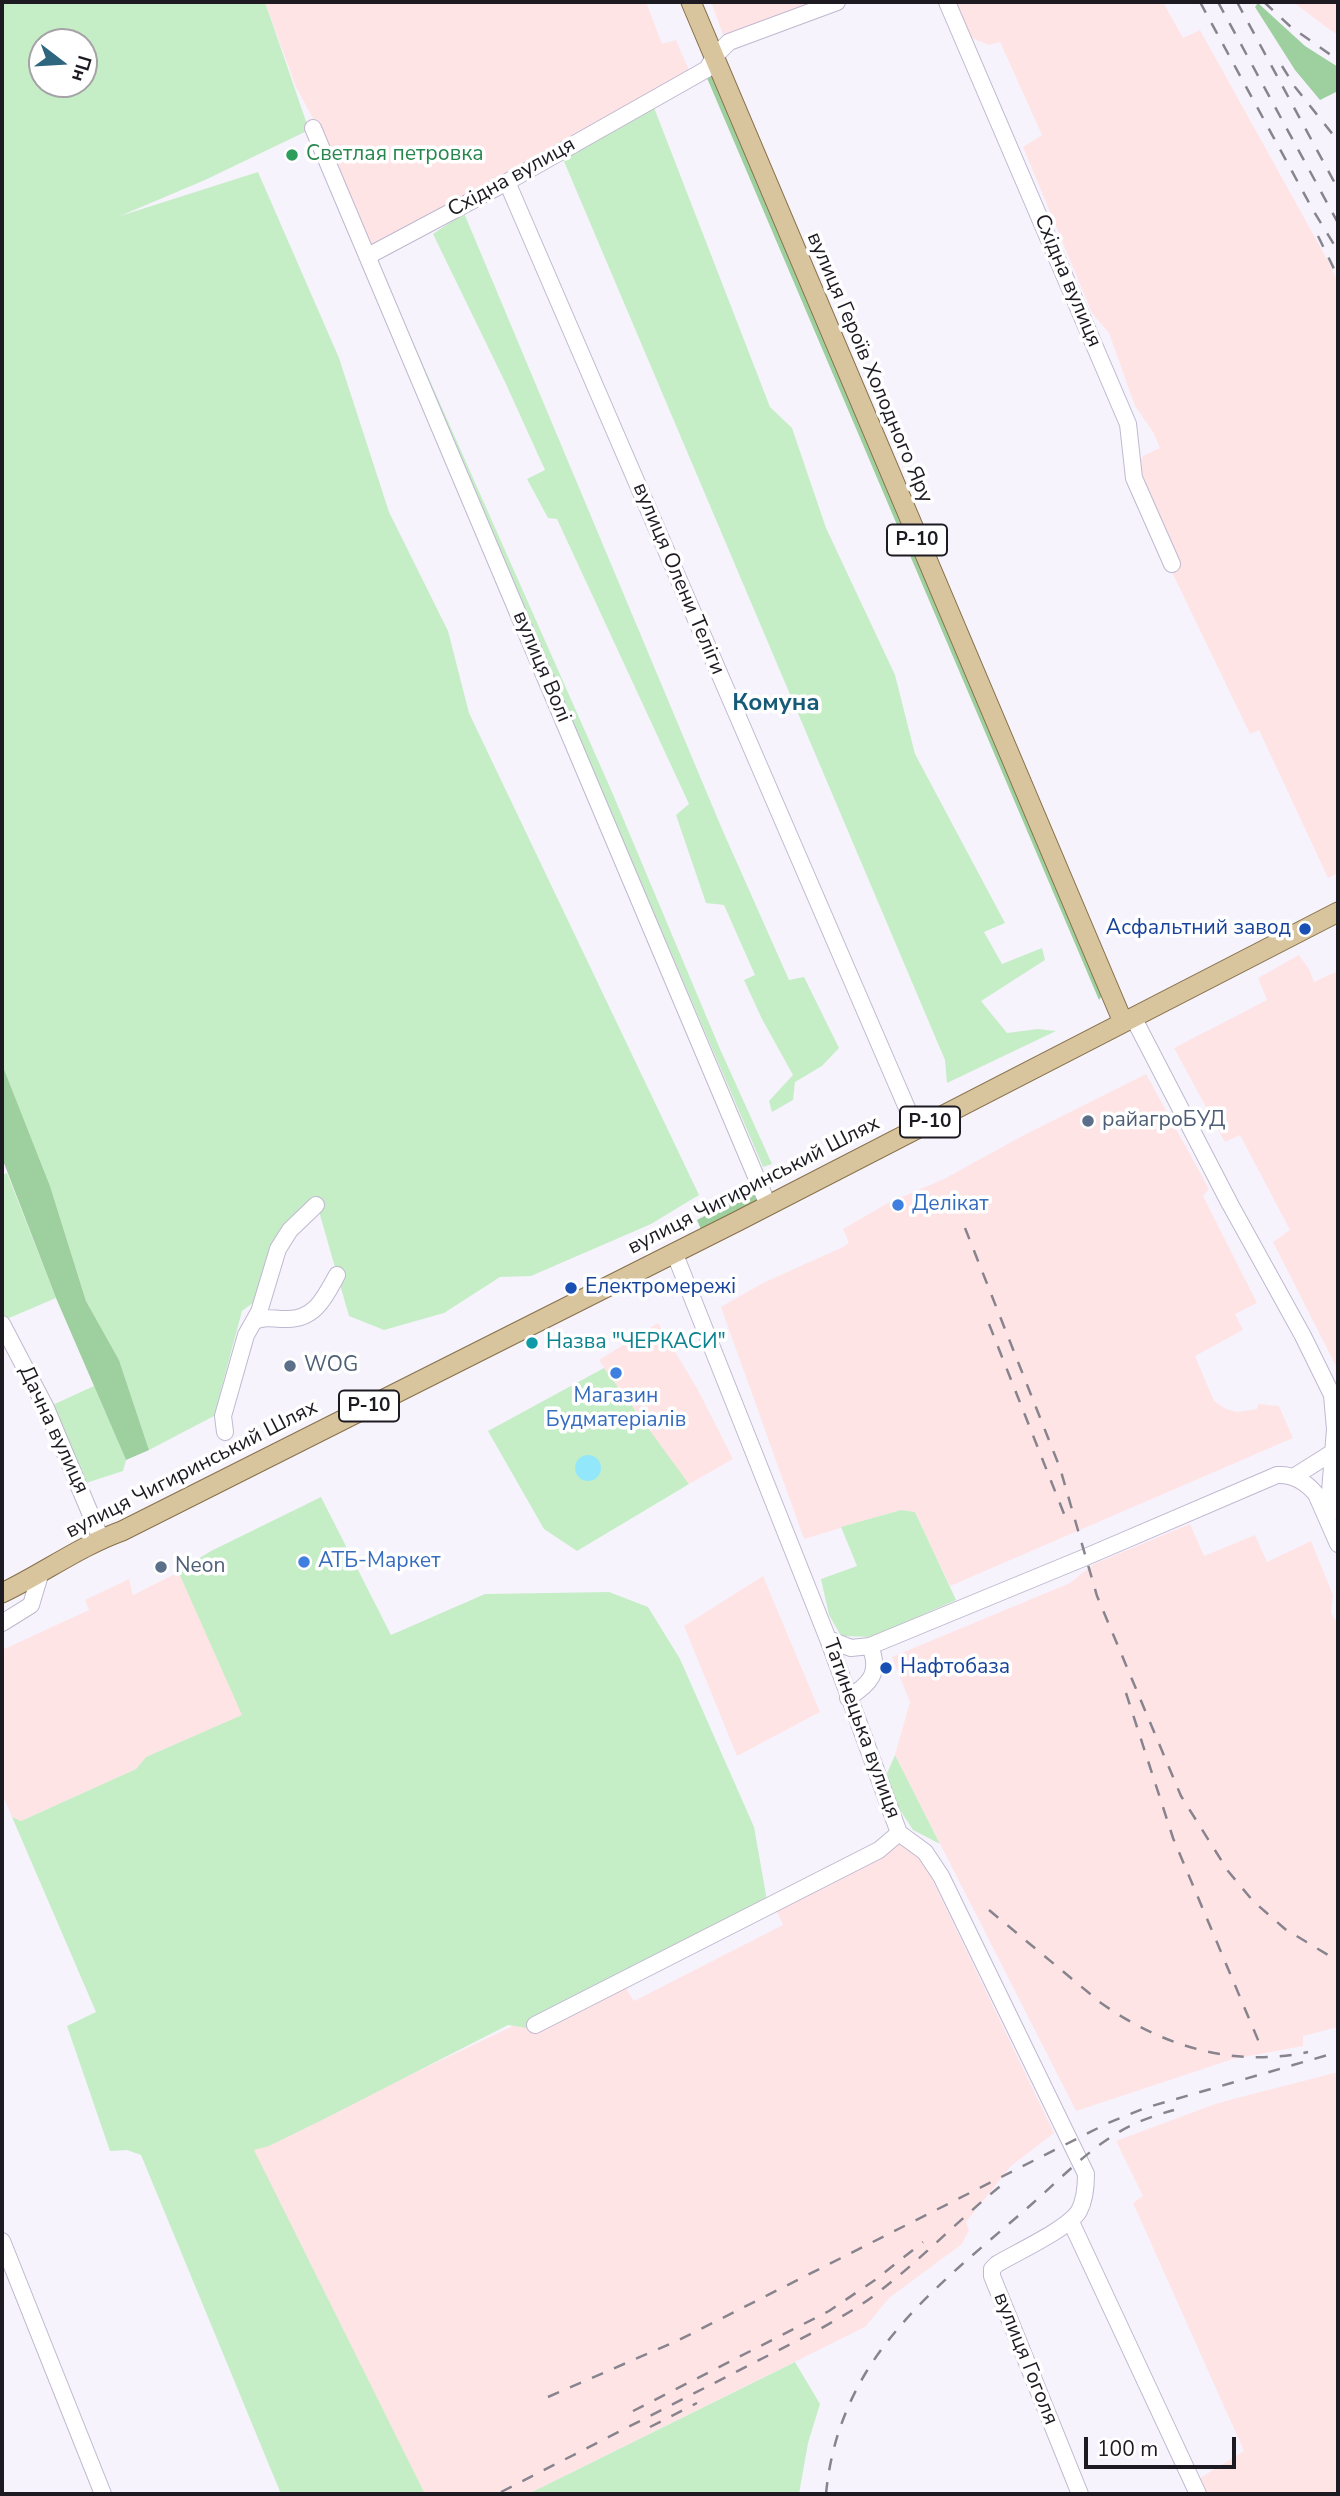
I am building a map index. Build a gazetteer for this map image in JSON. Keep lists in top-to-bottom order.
{
  "streets": {
    "main road": ["вулиця Героїв Холодного Яру", "Р-10", "вулиця Чигиринський Шлях"],
    "street": [
      "Східна вулиця",
      "вулиця Олени Теліги",
      "вулиця Волі",
      "Дачна вулиця",
      "Татинецька вулиця",
      "вулиця Гоголя"
    ]
  },
  "crossings": [
    ["Східна вулиця", "вулиця Героїв Холодного Яру"],
    ["Східна вулиця", "вулиця Олени Теліги"],
    ["Східна вулиця", "вулиця Волі"],
    ["вулиця Героїв Холодного Яру", "вулиця Чигиринський Шлях"],
    ["вулиця Олени Теліги", "вулиця Чигиринський Шлях"],
    ["вулиця Волі", "вулиця Чигиринський Шлях"],
    ["вулиця Чигиринський Шлях", "Дачна вулиця"],
    ["вулиця Чигиринський Шлях", "Татинецька вулиця"],
    ["Татинецька вулиця", "вулиця Гоголя"]
  ],
  "districts": ["Комуна"],
  "places": [
    "Светлая петровка",
    "Асфальтний завод",
    "райагроБУД",
    "Делікат",
    "Електромережі",
    "Назва \"ЧЕРКАСИ\"",
    "WOG",
    "Магазин Будматеріалів",
    "АТБ-Маркет",
    "Neon",
    "Нафтобаза"
  ],
  "scale_bar": "100 m",
  "north": "right"
}
